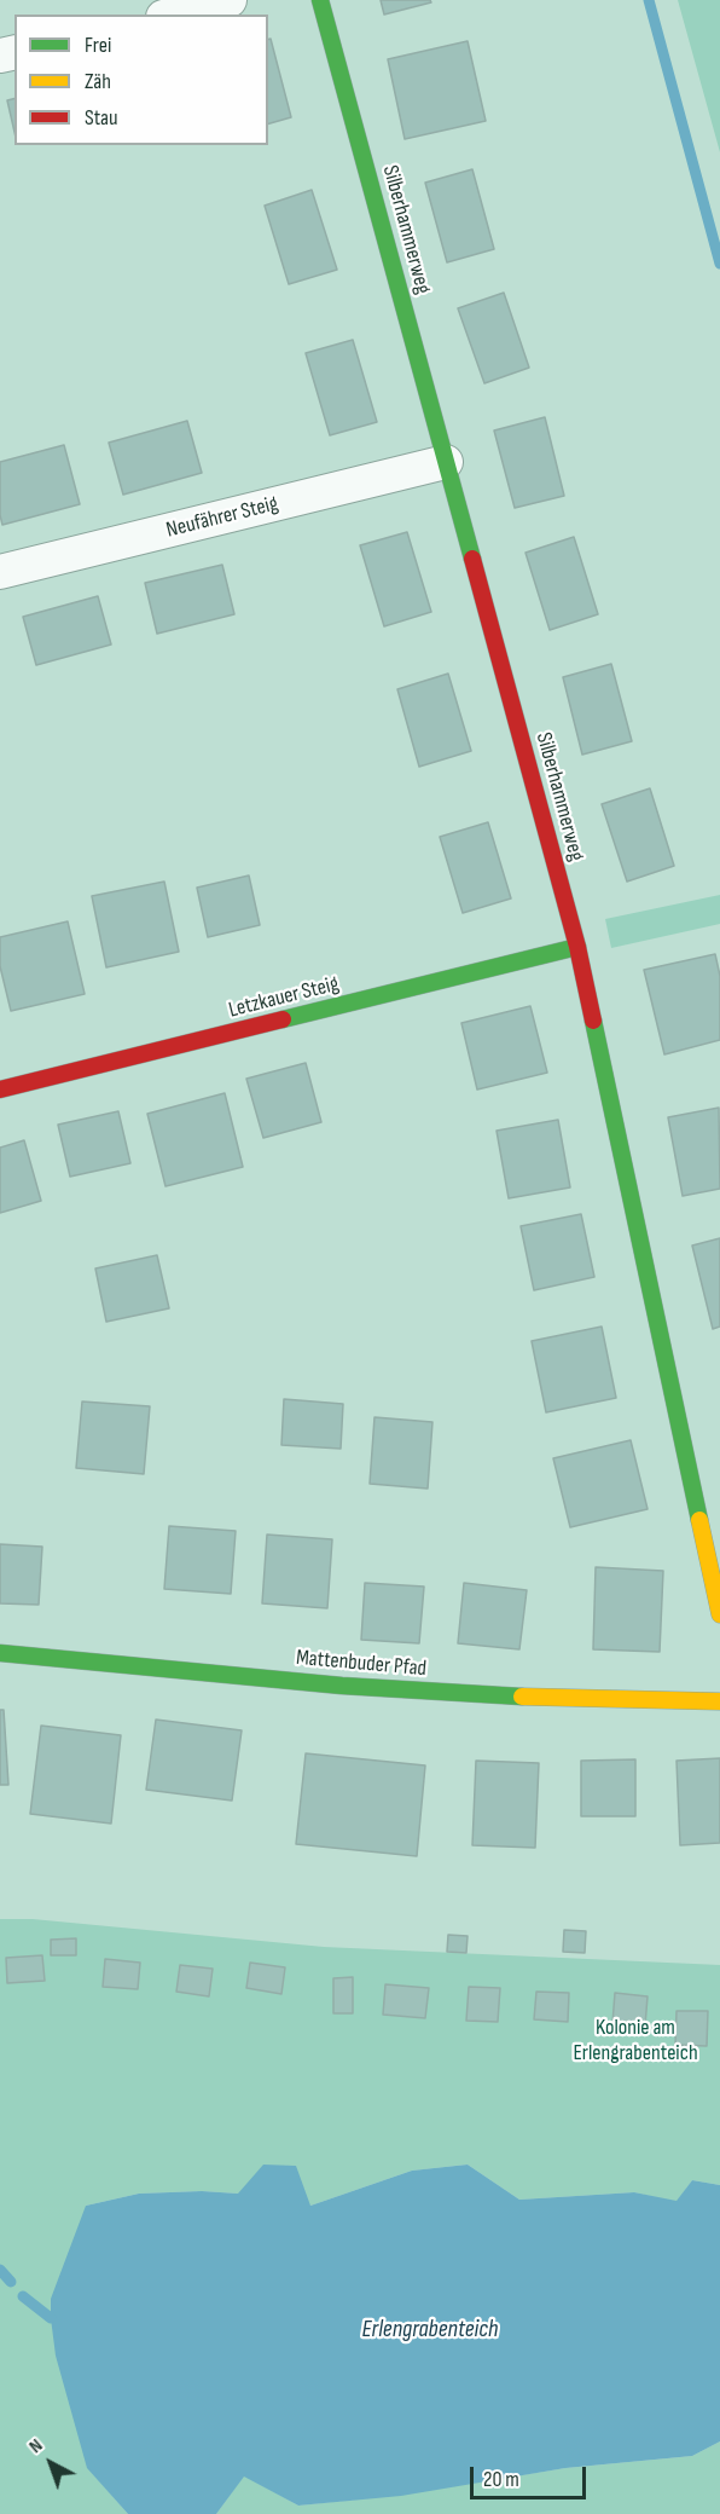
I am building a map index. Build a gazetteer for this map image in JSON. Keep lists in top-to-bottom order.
{
  "streets": {
    "street": [
      "Silberhammerweg",
      "Neufährer Steig",
      "Letzkauer Steig",
      "Mattenbuder Pfad"
    ]
  },
  "crossings": [
    ["Silberhammerweg", "Neufährer Steig"],
    ["Silberhammerweg", "Letzkauer Steig"]
  ],
  "water": ["Erlengrabenteich"],
  "parks": ["Kolonie am Erlengrabenteich"],
  "legend": ["Frei", "Zäh", "Stau"],
  "scale_bar": "20 m",
  "north": "top left"
}
